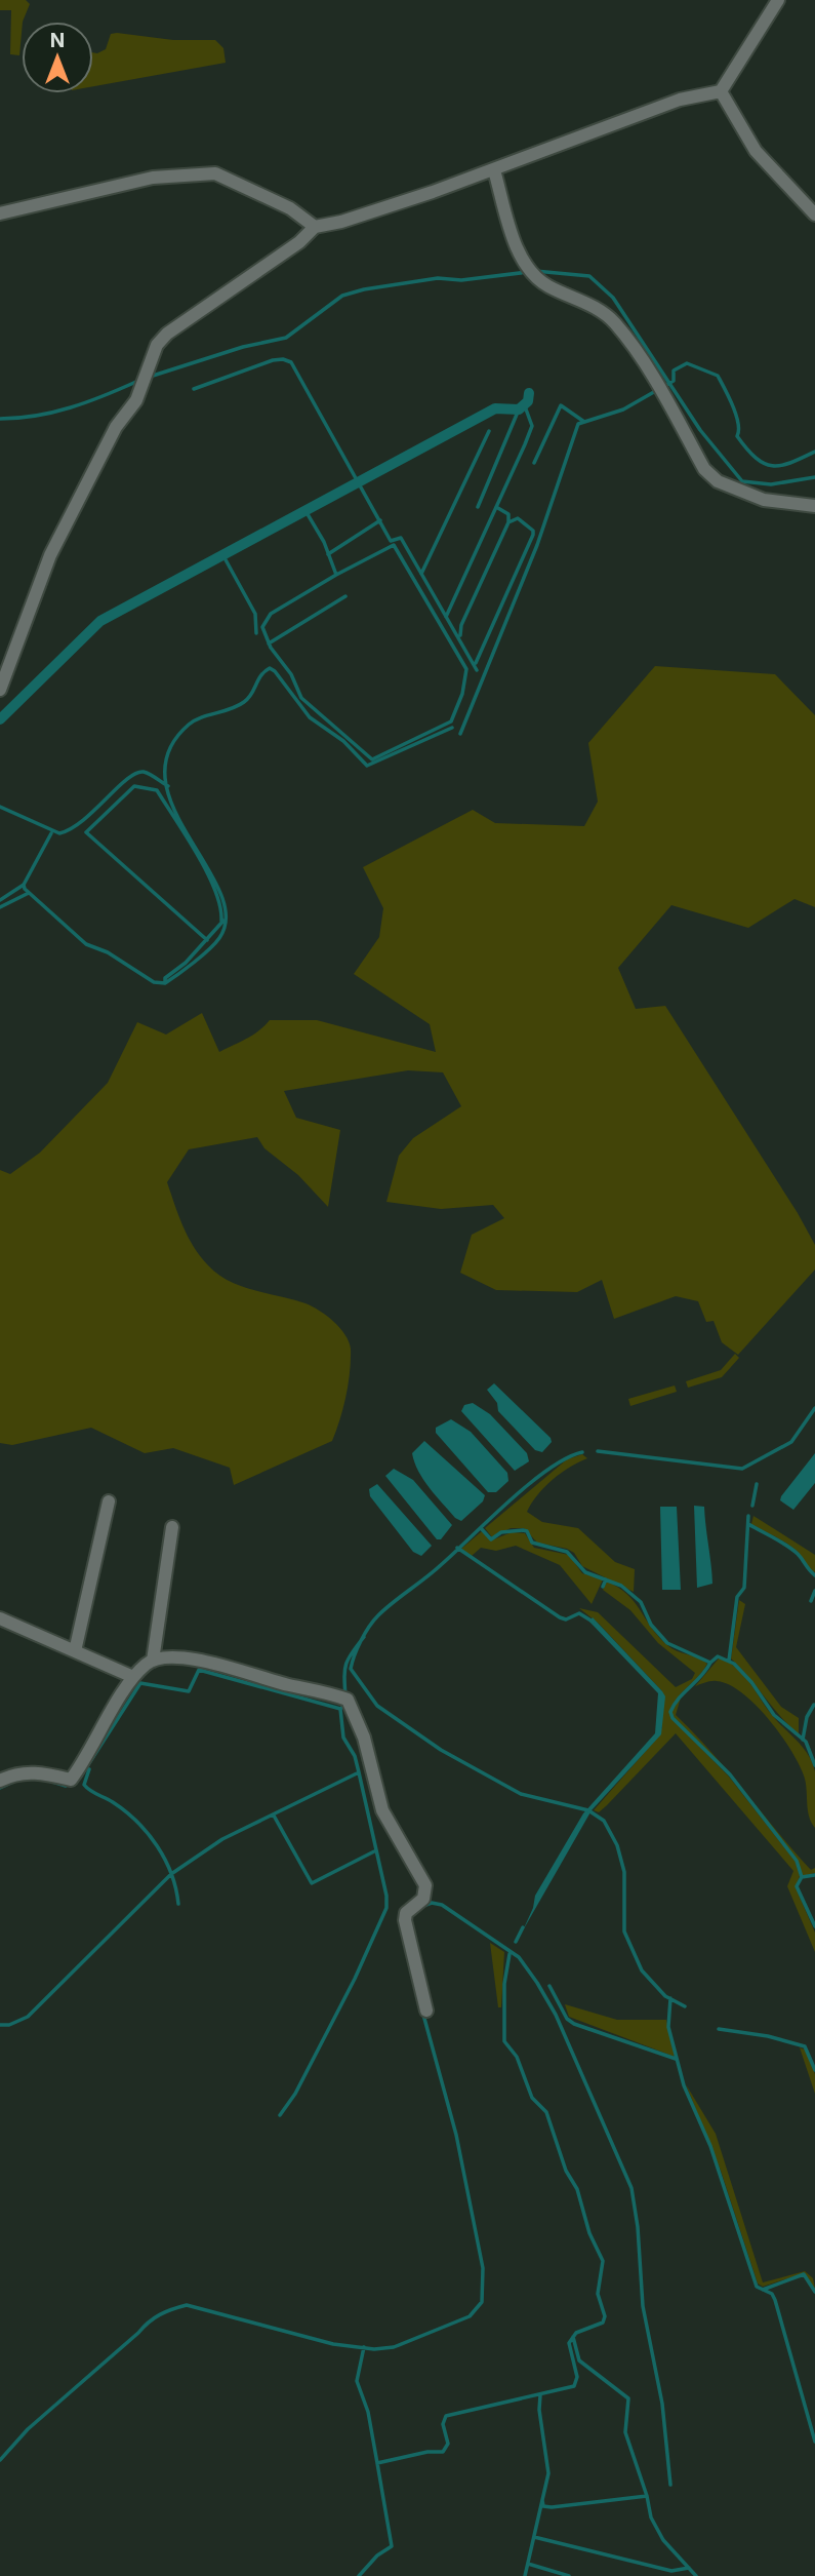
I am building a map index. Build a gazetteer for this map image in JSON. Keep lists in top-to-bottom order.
{
  "north": "top"
}
